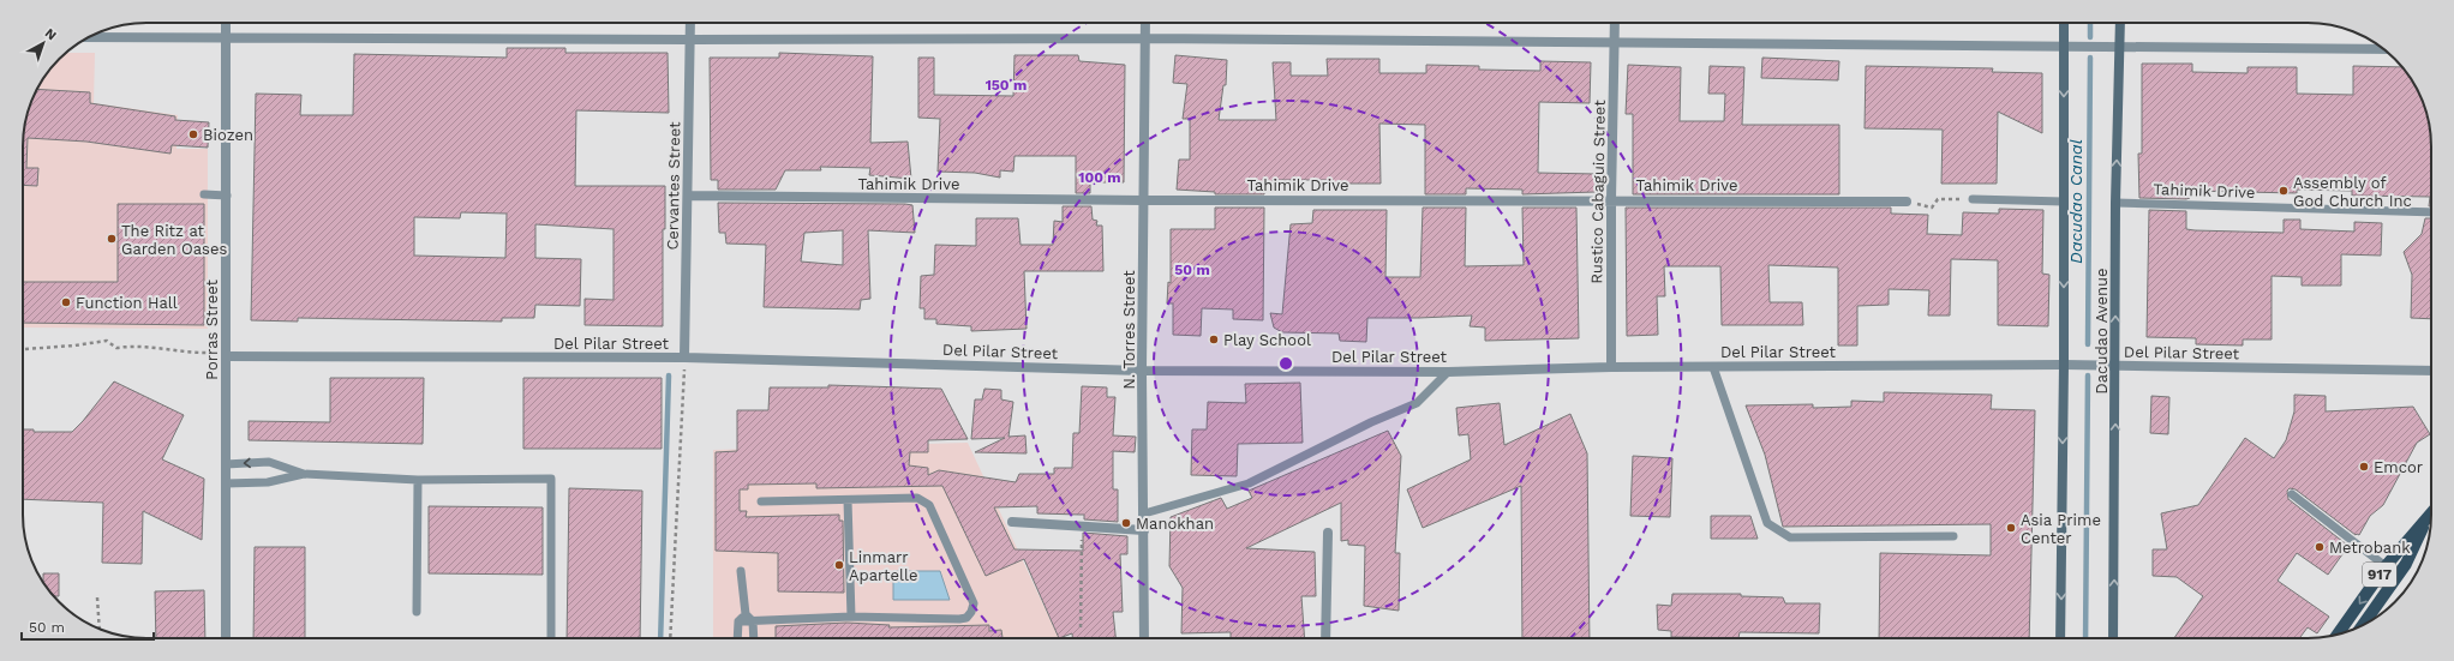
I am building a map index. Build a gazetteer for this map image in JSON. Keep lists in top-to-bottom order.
{
  "streets": {
    "main road": ["Dacudao Avenue", "917"],
    "street": [
      "Tahimik Drive",
      "Cervantes Street",
      "Rustico Cabaguio Street",
      "Porras Street",
      "N. Torres Street",
      "Del Pilar Street"
    ]
  },
  "crossings": [
    ["Tahimik Drive", "Cervantes Street"],
    ["Tahimik Drive", "Rustico Cabaguio Street"],
    ["Tahimik Drive", "N. Torres Street"],
    ["Tahimik Drive", "Dacudao Avenue"],
    ["Cervantes Street", "Del Pilar Street"],
    ["Rustico Cabaguio Street", "Del Pilar Street"],
    ["Porras Street", "Del Pilar Street"],
    ["N. Torres Street", "Del Pilar Street"],
    ["Dacudao Avenue", "Del Pilar Street"]
  ],
  "water": ["Dacudao Canal"],
  "places": [
    "Biozen",
    "Assembly of God Church Inc",
    "The Ritz at Garden Oases",
    "Function Hall",
    "Play School",
    "Emcor",
    "Manokhan",
    "Asia Prime Center",
    "Metrobank",
    "Linmarr Apartelle"
  ],
  "scale_bar": "50 m",
  "north": "top right",
  "rings": ["150 m", "100 m", "50 m"]
}
